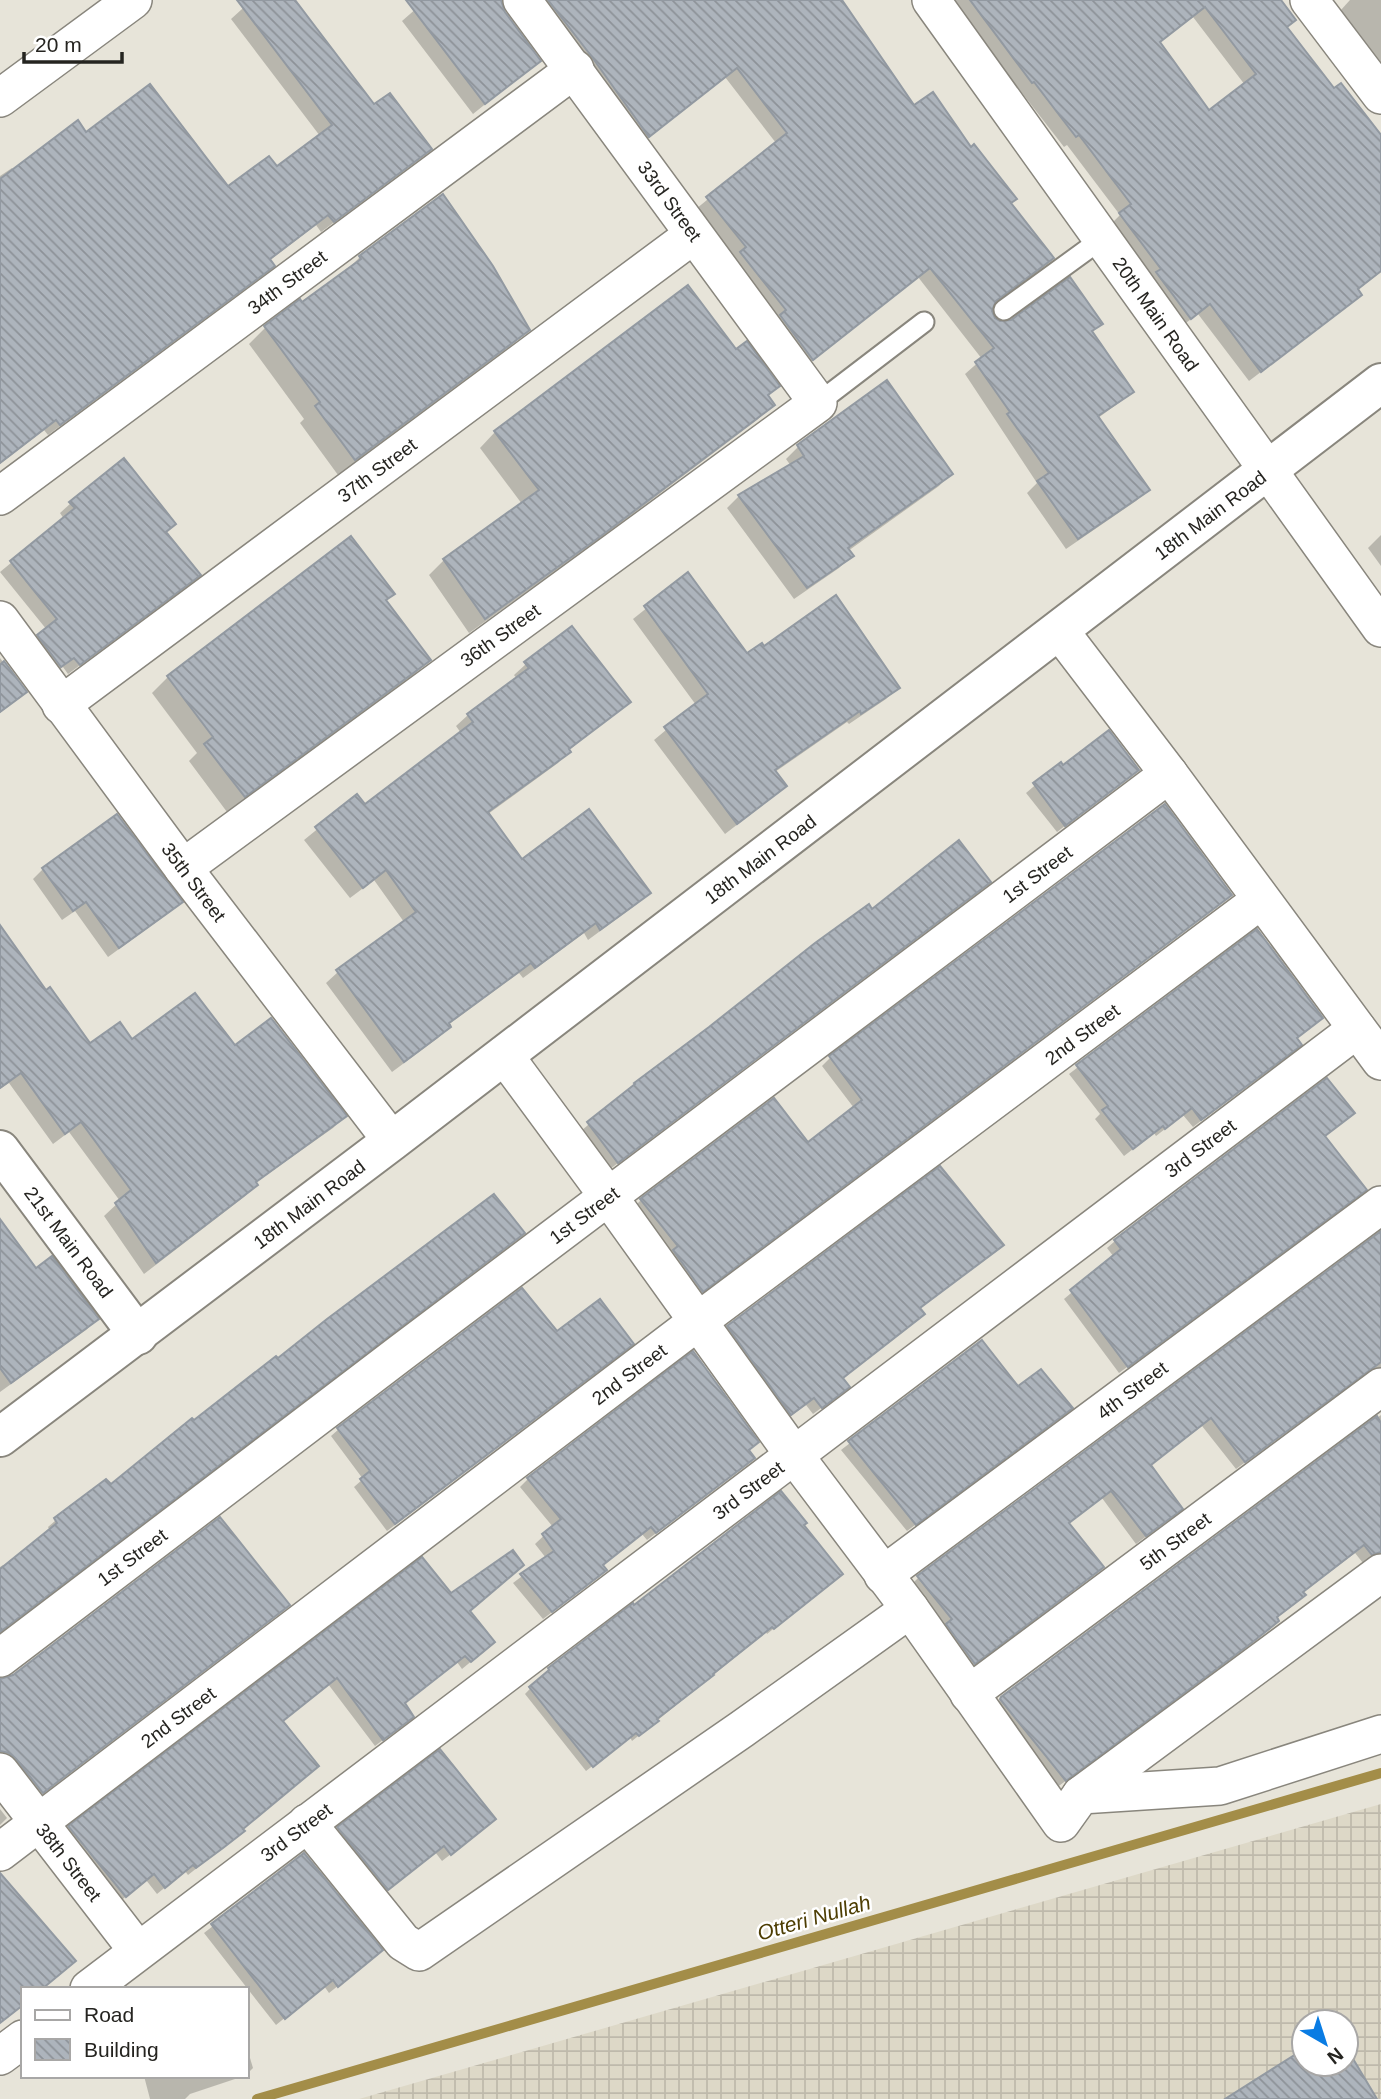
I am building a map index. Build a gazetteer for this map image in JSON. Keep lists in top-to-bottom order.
{
  "streets": {
    "street": [
      "33rd Street",
      "34th Street",
      "20th Main Road",
      "37th Street",
      "18th Main Road",
      "36th Street",
      "1st Street",
      "35th Street",
      "2nd Street",
      "3rd Street",
      "21st Main Road",
      "4th Street",
      "5th Street",
      "38th Street"
    ]
  },
  "crossings": [
    ["33rd Street", "34th Street"],
    ["33rd Street", "37th Street"],
    ["33rd Street", "36th Street"],
    ["20th Main Road", "18th Main Road"],
    ["37th Street", "35th Street"],
    ["18th Main Road", "35th Street"],
    ["18th Main Road", "21st Main Road"],
    ["36th Street", "35th Street"],
    ["2nd Street", "38th Street"],
    ["3rd Street", "38th Street"]
  ],
  "water": ["Otteri Nullah"],
  "legend": ["Road", "Building"],
  "scale_bar": "20 m",
  "north": "bottom right"
}
